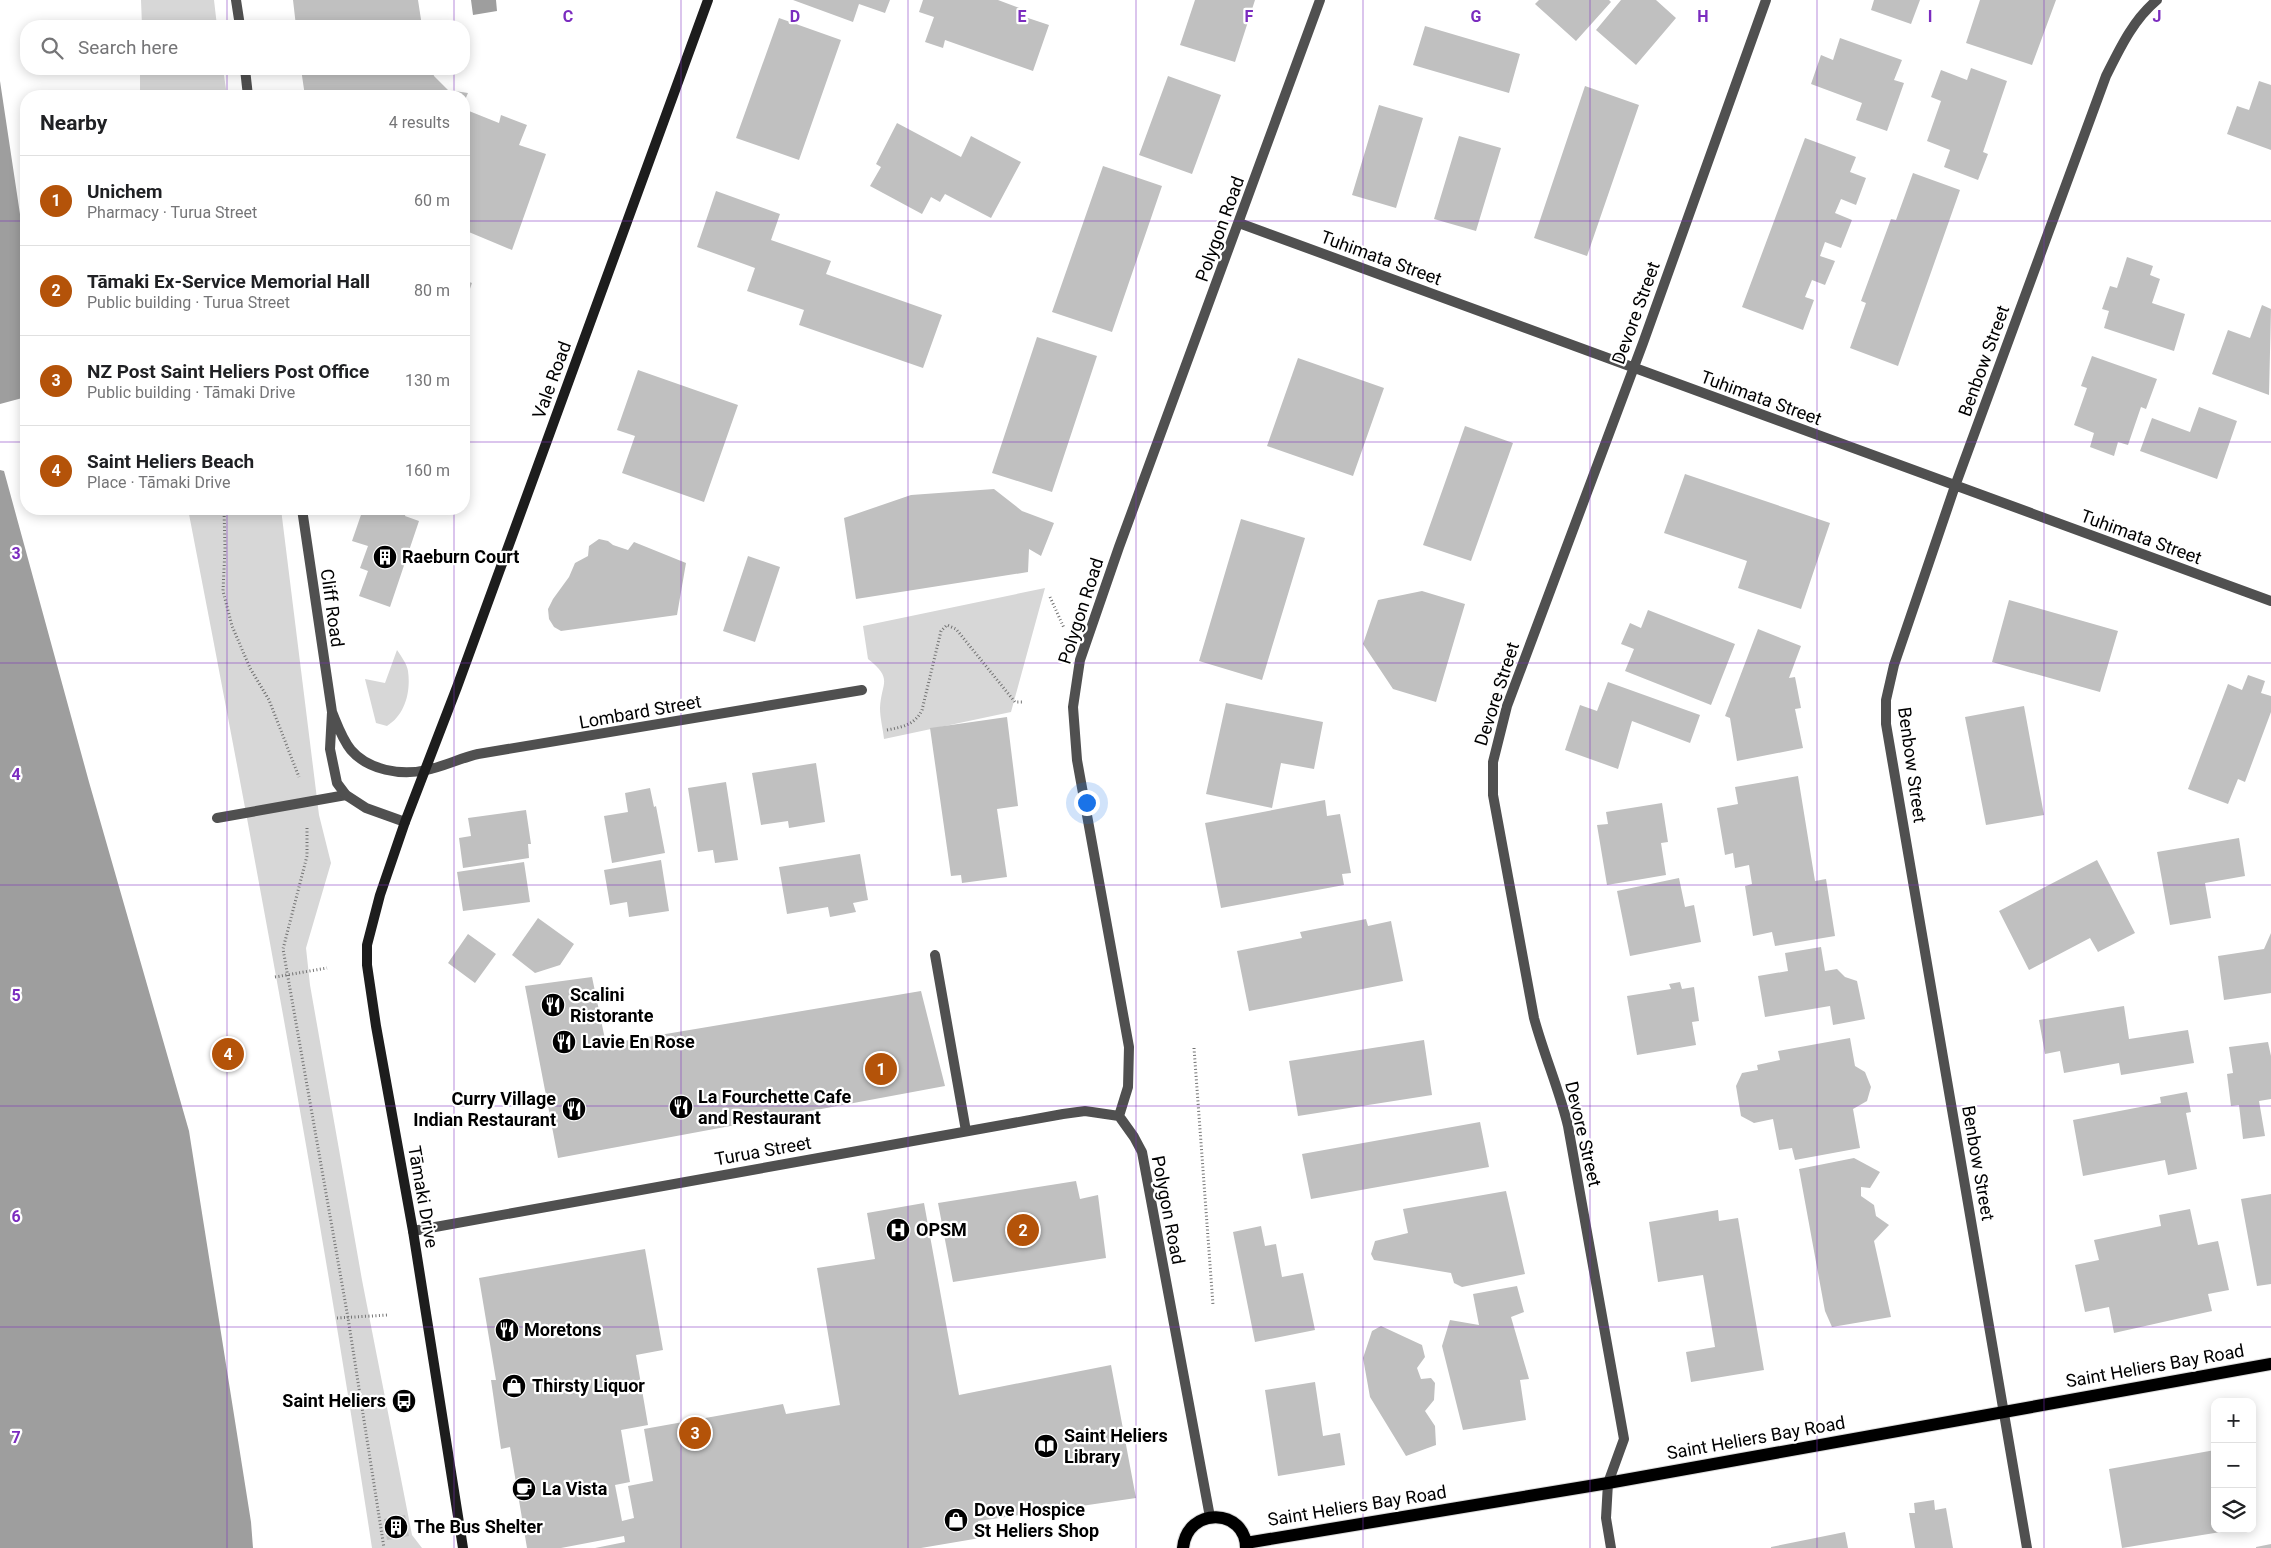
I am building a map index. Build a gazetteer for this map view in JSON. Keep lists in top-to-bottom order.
{
  "streets": {
    "main road": ["Vale Road", "Tāmaki Drive", "Saint Heliers Bay Road"],
    "street": [
      "Polygon Road",
      "Tuhimata Street",
      "Devore Street",
      "Benbow Street",
      "Cliff Road",
      "Lombard Street",
      "Turua Street"
    ]
  },
  "crossings": [
    ["Polygon Road", "Tuhimata Street"],
    ["Polygon Road", "Turua Street"],
    ["Tuhimata Street", "Devore Street"],
    ["Tuhimata Street", "Benbow Street"],
    ["Devore Street", "Saint Heliers Bay Road"],
    ["Benbow Street", "Saint Heliers Bay Road"],
    ["Vale Road", "Cliff Road"],
    ["Vale Road", "Lombard Street"],
    ["Vale Road", "Tāmaki Drive"],
    ["Cliff Road", "Lombard Street"],
    ["Cliff Road", "Tāmaki Drive"],
    ["Lombard Street", "Tāmaki Drive"],
    ["Turua Street", "Tāmaki Drive"]
  ],
  "places": {
    "building": ["Raeburn Court", "The Bus Shelter"],
    "restaurant": [
      "Scalini Ristorante",
      "Lavie En Rose",
      "La Fourchette Cafe and Restaurant",
      "Curry Village Indian Restaurant",
      "Moretons"
    ],
    "hospital": ["OPSM"],
    "shop": ["Thirsty Liquor", "Dove Hospice St Heliers Shop"],
    "bus stop": ["Saint Heliers"],
    "library": ["Saint Heliers Library"],
    "cafe": ["La Vista"]
  },
  "page": {
    "search": "Search here",
    "heading": ["Nearby", "4 results"],
    "list": [
      {
        "mark": "1",
        "name": "Unichem",
        "note": "Pharmacy · Turua Street",
        "value": "60 m"
      },
      {
        "mark": "2",
        "name": "Tāmaki Ex-Service Memorial Hall",
        "note": "Public building · Turua Street",
        "value": "80 m"
      },
      {
        "mark": "3",
        "name": "NZ Post Saint Heliers Post Office",
        "note": "Public building · Tāmaki Drive",
        "value": "130 m"
      },
      {
        "mark": "4",
        "name": "Saint Heliers Beach",
        "note": "Place · Tāmaki Drive",
        "value": "160 m"
      }
    ],
    "pins": [
      "4",
      "1",
      "2",
      "3"
    ],
    "map_buttons": ["+", "−"]
  },
  "grid": {
    "columns": [
      "C",
      "D",
      "E",
      "F",
      "G",
      "H",
      "I",
      "J"
    ],
    "rows": [
      "3",
      "4",
      "5",
      "6",
      "7"
    ]
  }
}
